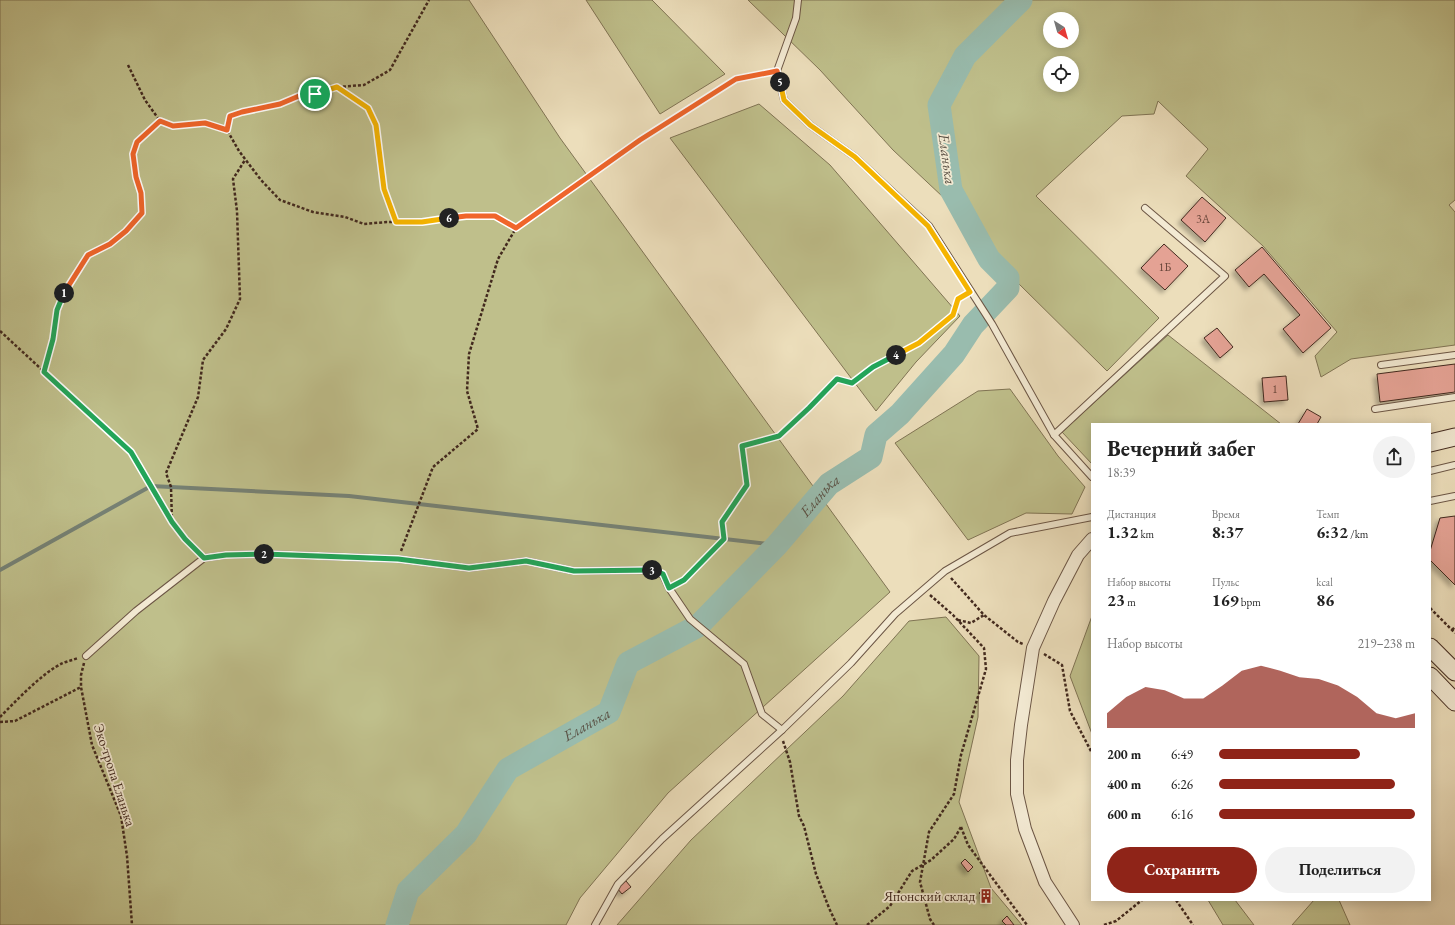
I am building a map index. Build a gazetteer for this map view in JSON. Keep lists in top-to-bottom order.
{
  "streets": {
    "path": ["Эко-тропа Еланька"]
  },
  "water": ["Еланька"],
  "places": {
    "building": ["Японский склад"]
  },
  "house_numbers": ["3А", "1Б", "1"],
  "north": "bottom right",
  "page": {
    "pins": [
      "5",
      "6",
      "1",
      "4",
      "2",
      "3"
    ],
    "heading": ["Вечерний забег", "18:39"],
    "stats": [
      ["Дистанция", "1.32 km"],
      ["Время", "8:37"],
      ["Темп", "6:32 /km"],
      ["Набор высоты", "23 m"],
      ["Пульс", "169 bpm"],
      ["kcal", "86"]
    ],
    "chart": ["Набор высоты", "219–238 m"],
    "list": [
      {
        "name": "200 m",
        "note": "6:49"
      },
      {
        "name": "400 m",
        "note": "6:26"
      },
      {
        "name": "600 m",
        "note": "6:16"
      }
    ],
    "buttons": ["Сохранить", "Поделиться"]
  }
}
